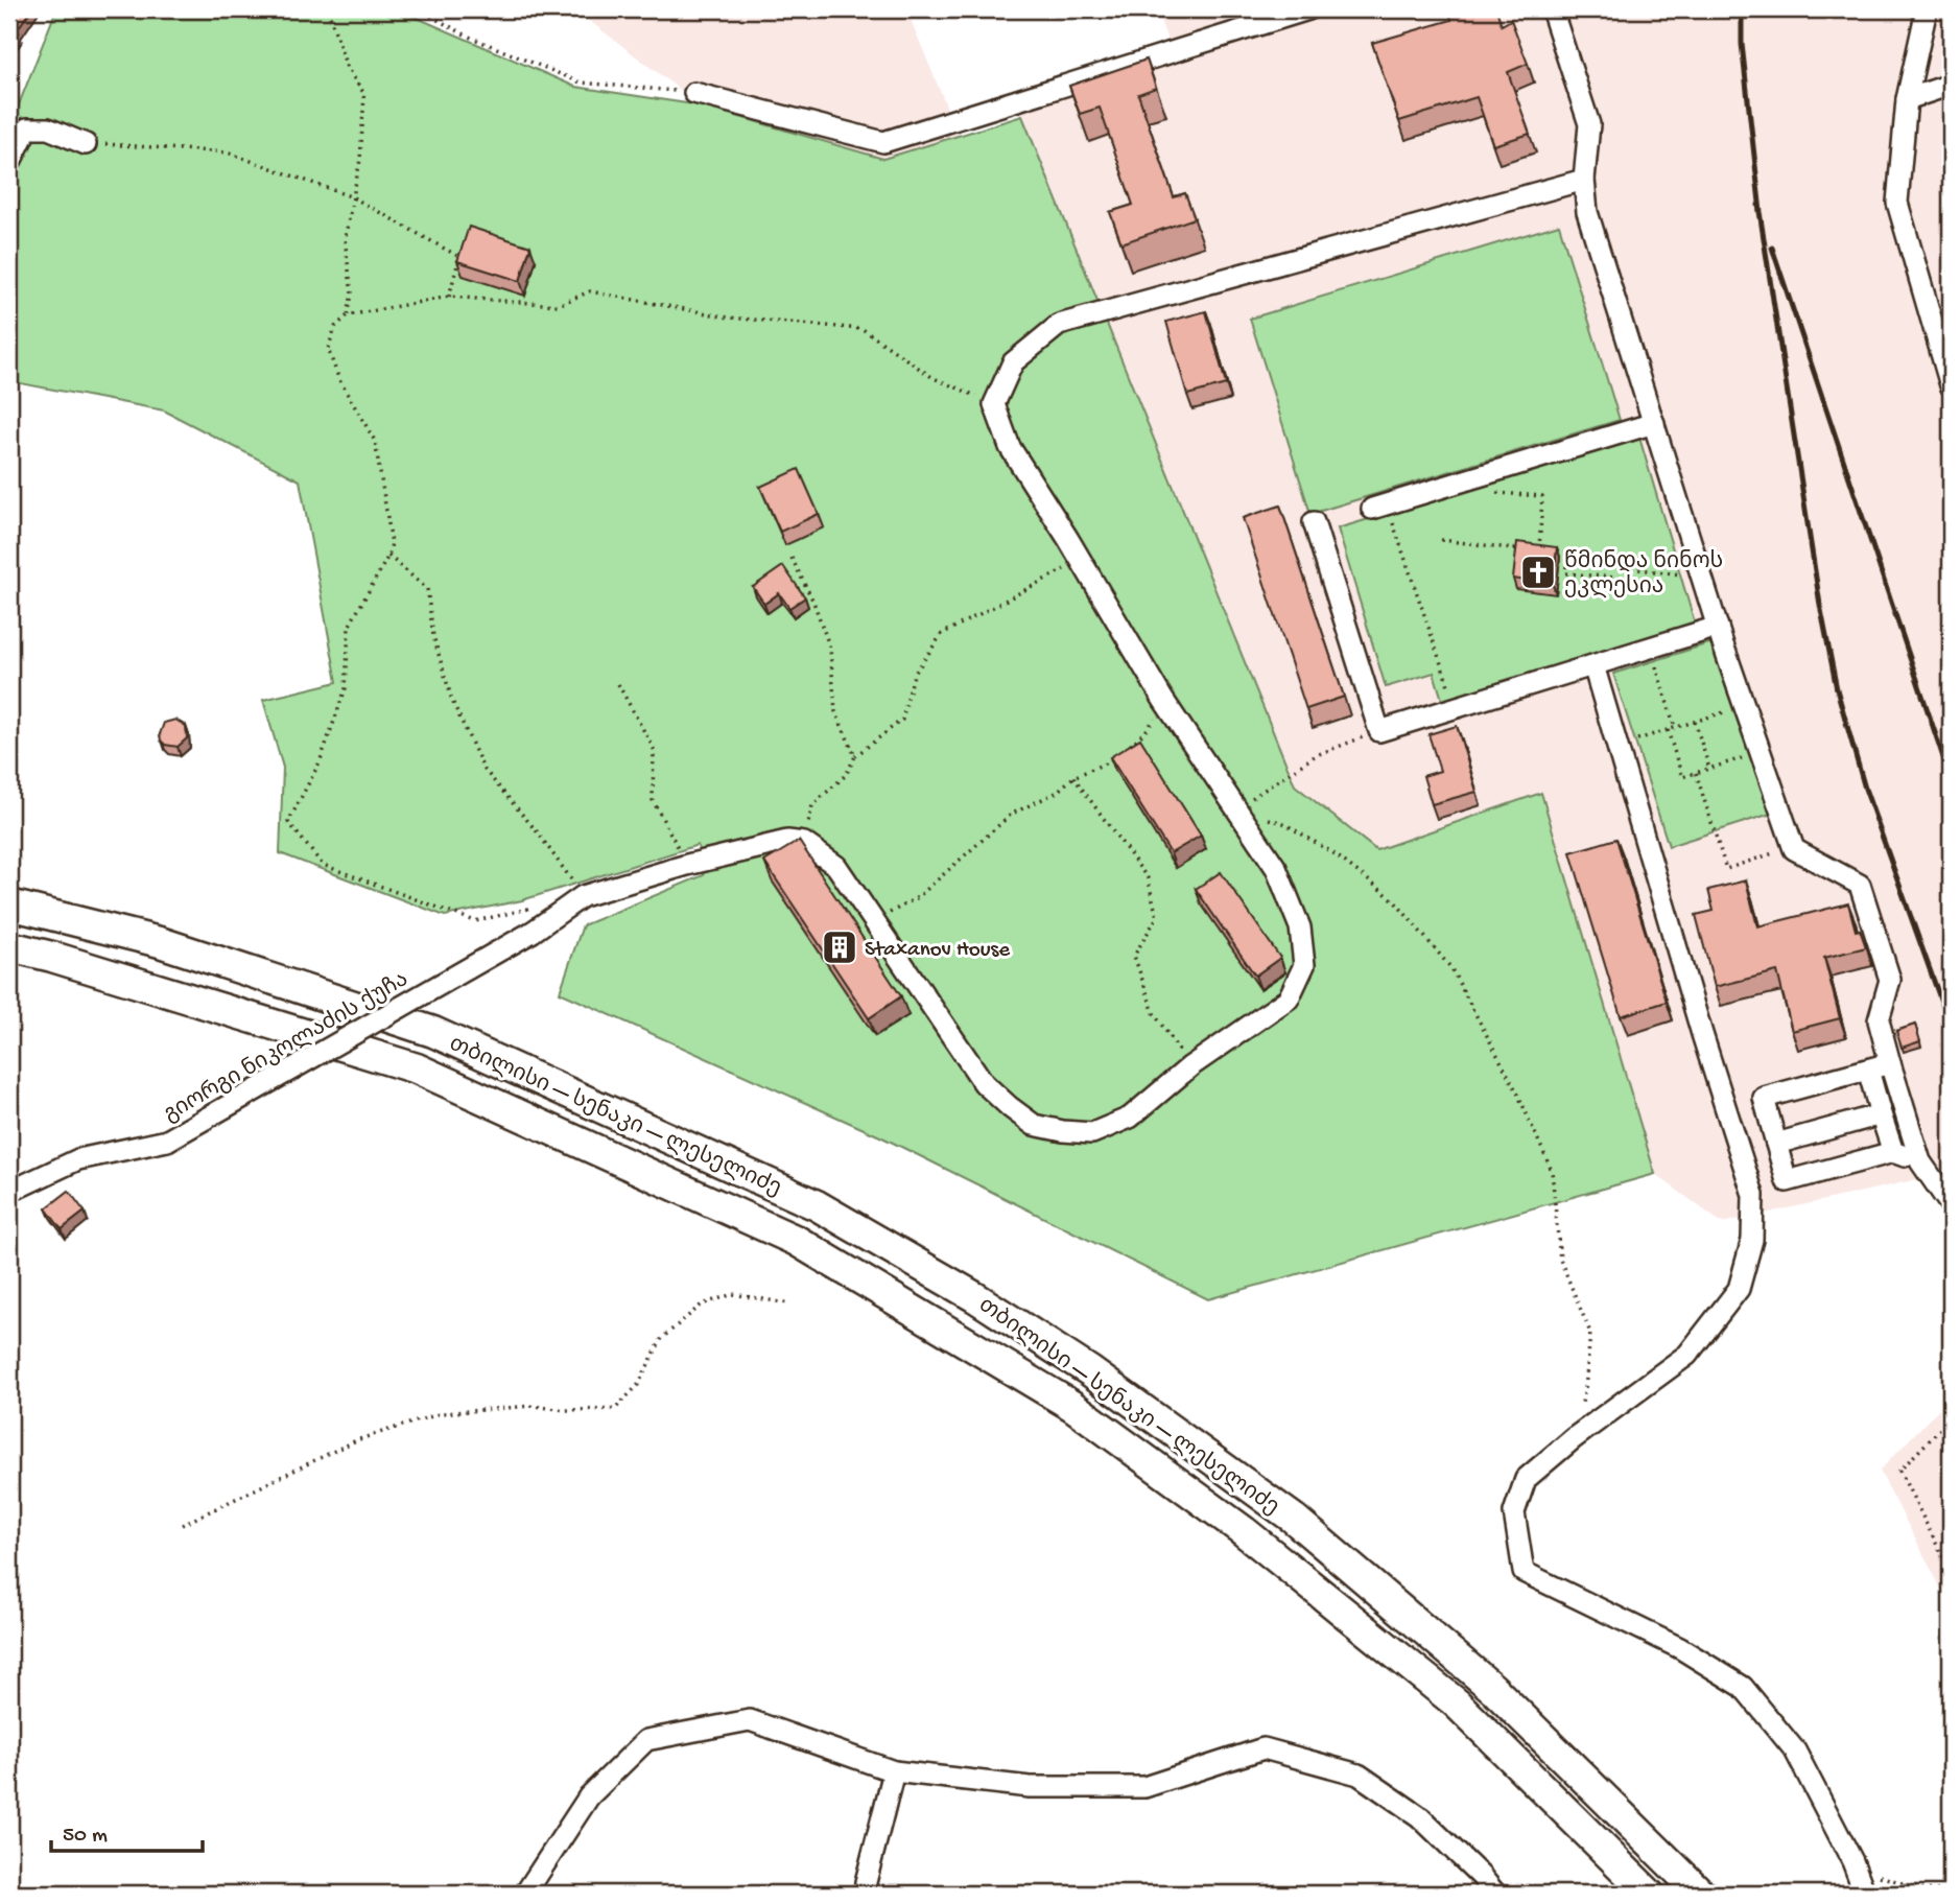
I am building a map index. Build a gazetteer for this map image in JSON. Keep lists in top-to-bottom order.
{
  "streets": {
    "highway": ["თბილისი — სენაკი — ლესელიძე"],
    "street": ["გიორგი ნიკოლაძის ქუჩა"]
  },
  "places": {
    "church": ["წმინდა ნინოს ეკლესია"],
    "building": ["Staxanov House"]
  },
  "scale_bar": "50 m"
}
